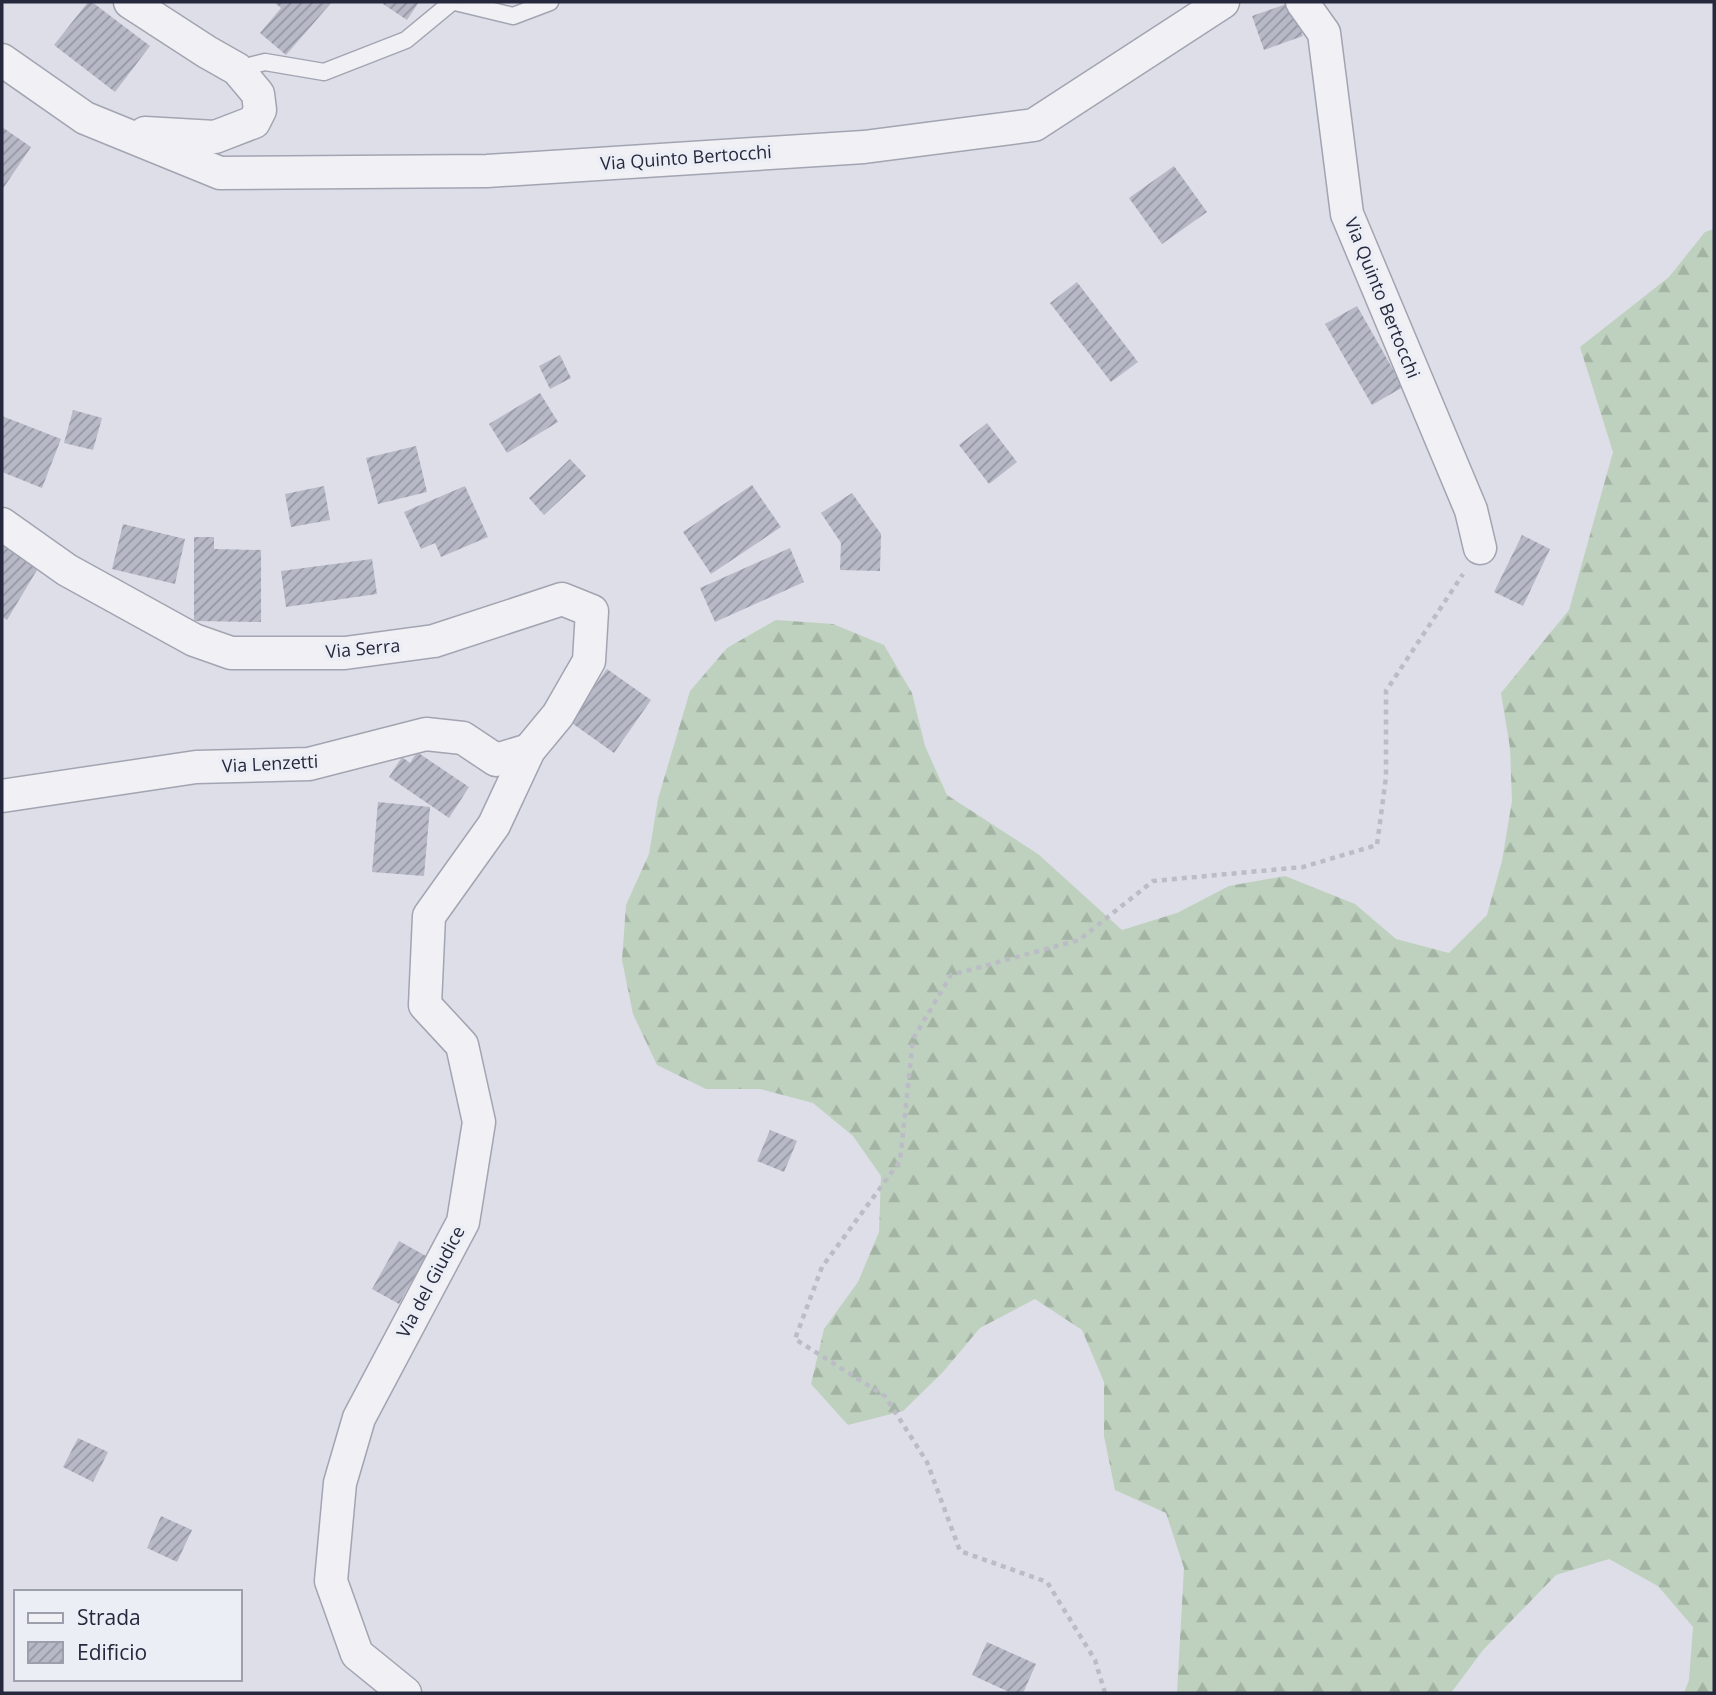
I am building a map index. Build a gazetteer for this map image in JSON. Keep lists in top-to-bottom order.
{
  "streets": {
    "street": [
      "Via Quinto Bertocchi",
      "Via Serra",
      "Via Lenzetti",
      "Via del Giudice"
    ]
  },
  "crossings": [
    ["Via Serra", "Via Lenzetti"],
    ["Via Serra", "Via del Giudice"],
    ["Via Lenzetti", "Via del Giudice"]
  ],
  "legend": ["Strada", "Edificio"]
}
